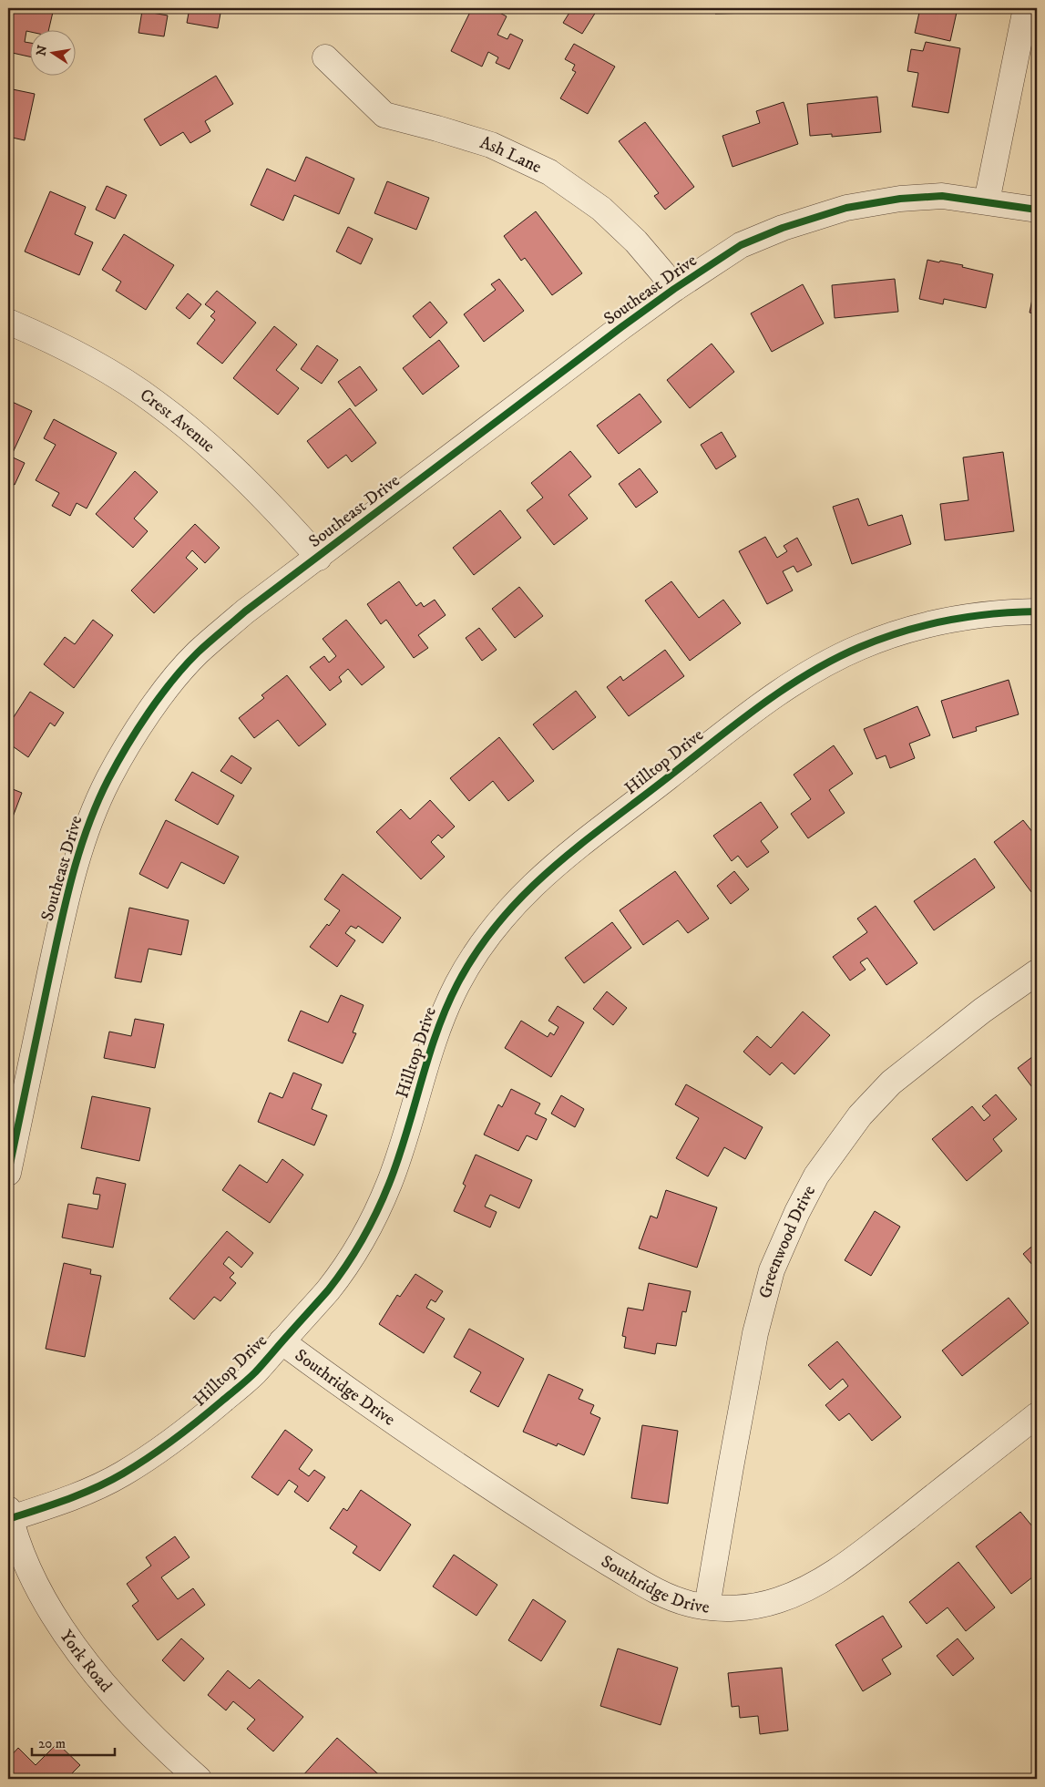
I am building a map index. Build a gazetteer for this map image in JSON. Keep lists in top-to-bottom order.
{
  "streets": {
    "street": [
      "Ash Lane",
      "Southeast Drive",
      "Crest Avenue",
      "Hilltop Drive",
      "Greenwood Drive",
      "Southridge Drive",
      "York Road"
    ]
  },
  "crossings": [
    ["Ash Lane", "Southeast Drive"],
    ["Southeast Drive", "Crest Avenue"],
    ["Hilltop Drive", "Southridge Drive"],
    ["Hilltop Drive", "York Road"],
    ["Greenwood Drive", "Southridge Drive"]
  ],
  "scale_bar": "20 m",
  "north": "left"
}
